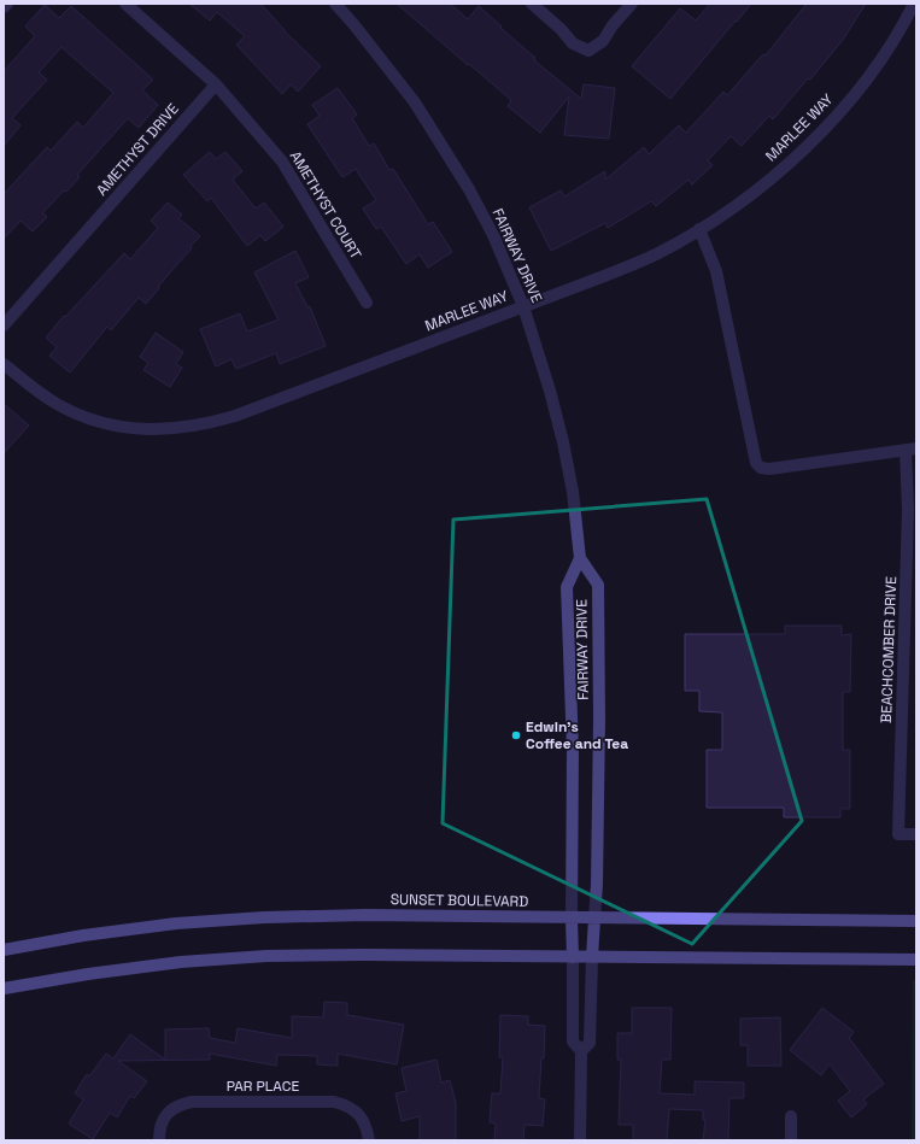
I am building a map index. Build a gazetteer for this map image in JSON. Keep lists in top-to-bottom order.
{
  "streets": {
    "main road": ["SUNSET BOULEVARD"],
    "street": [
      "MARLEE WAY",
      "AMETHYST DRIVE",
      "AMETHYST COURT",
      "FAIRWAY DRIVE",
      "BEACHCOMBER DRIVE",
      "PAR PLACE"
    ]
  },
  "crossings": [
    ["MARLEE WAY", "FAIRWAY DRIVE"],
    ["AMETHYST DRIVE", "AMETHYST COURT"],
    ["FAIRWAY DRIVE", "SUNSET BOULEVARD"]
  ],
  "places": ["Edwin's Coffee and Tea"]
}
